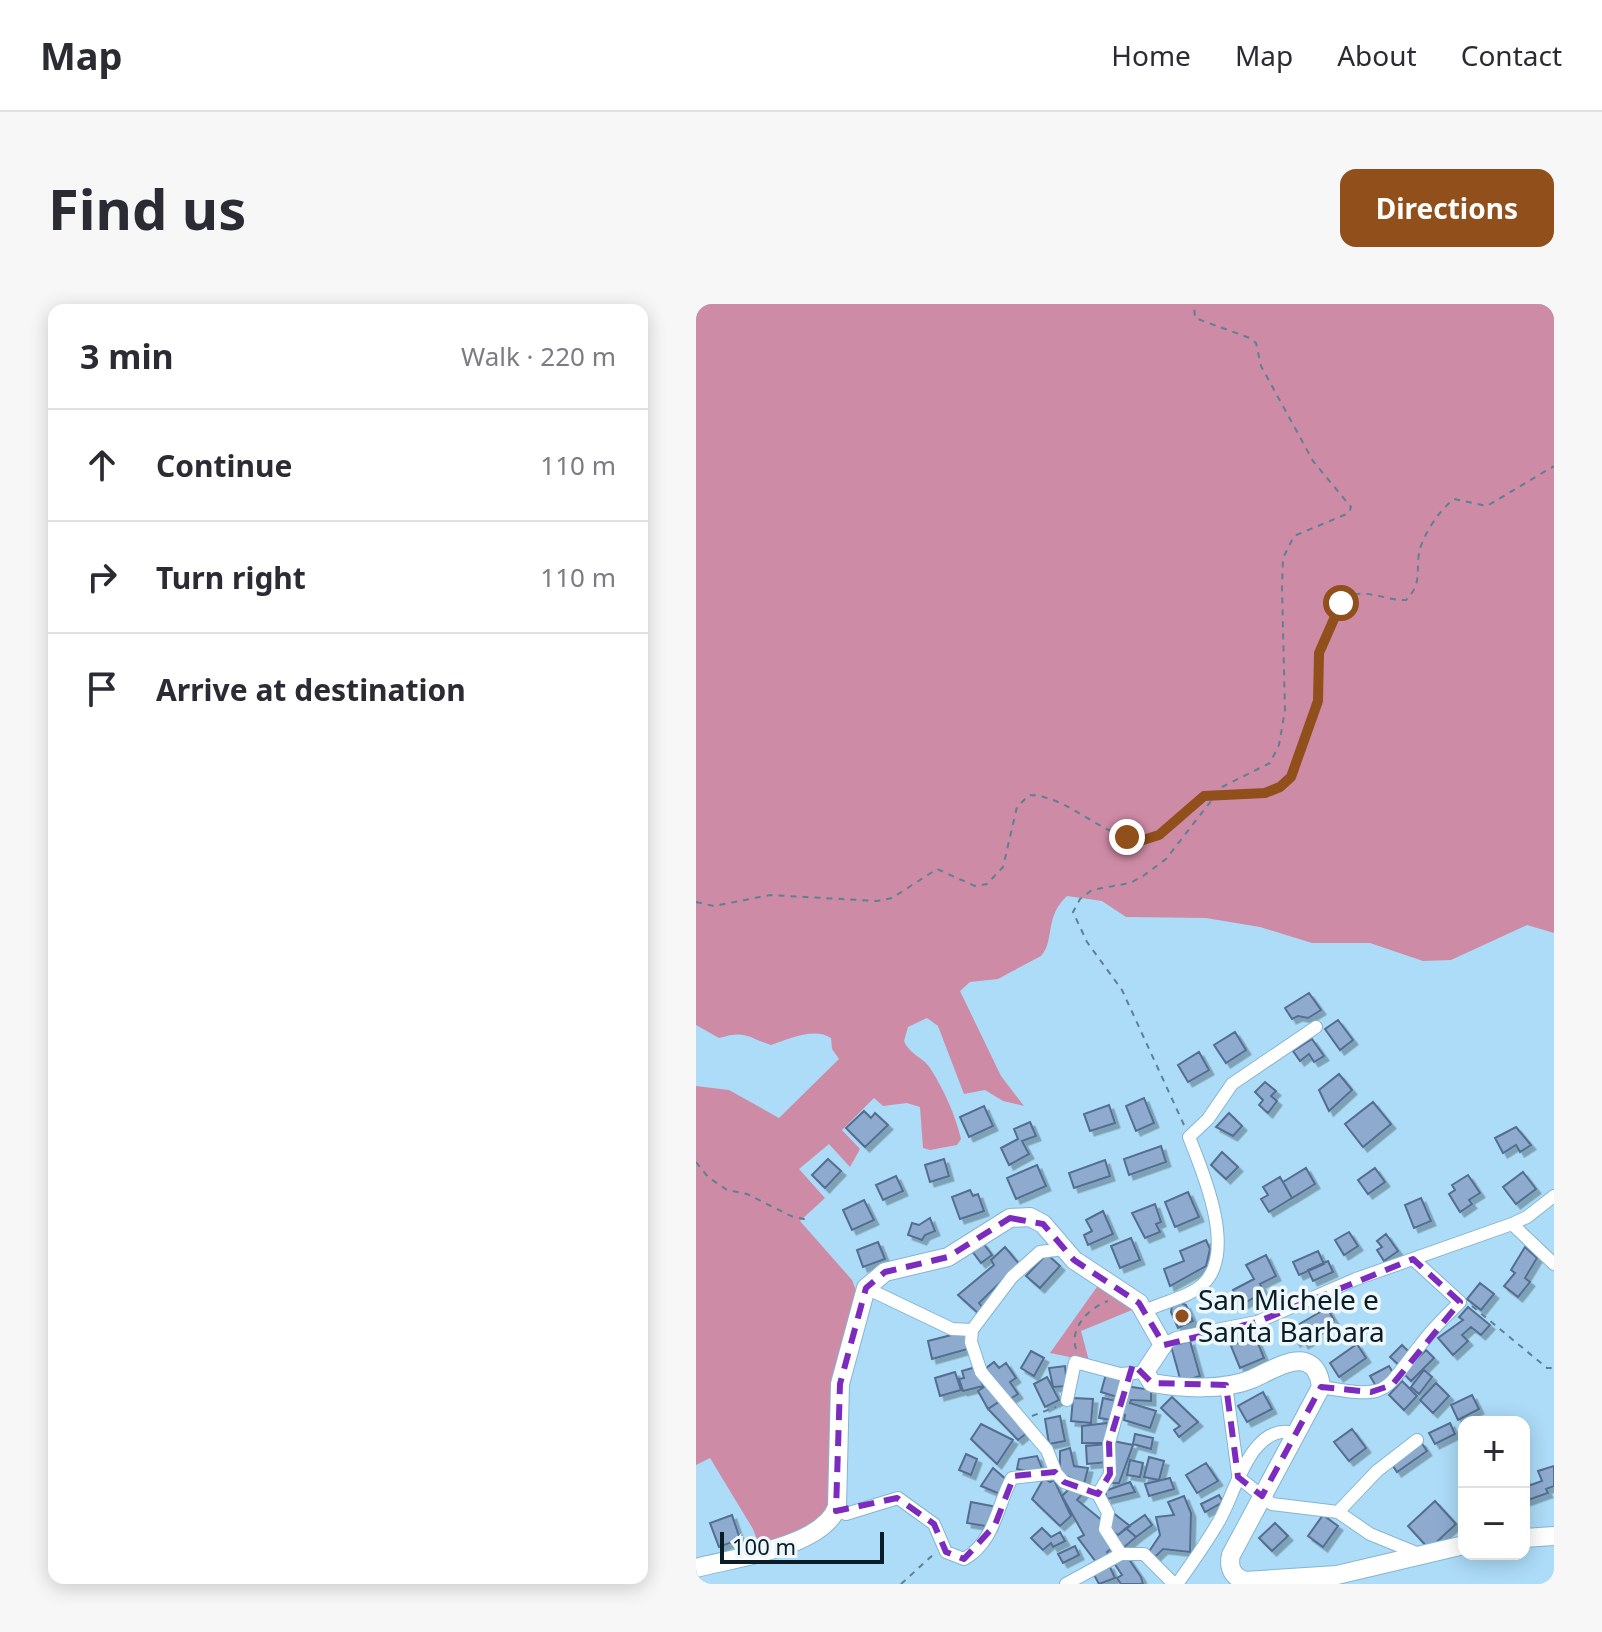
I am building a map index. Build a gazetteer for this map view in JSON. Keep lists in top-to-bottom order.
{
  "places": ["San Michele e Santa Barbara"],
  "scale_bar": "100 m",
  "page": {
    "header": "Map",
    "nav": [
      "Home",
      "Map",
      "About",
      "Contact"
    ],
    "buttons": "Directions",
    "title": "Find us",
    "heading": ["3 min", "Walk · 220 m"],
    "list": [
      ["Continue", "110 m"],
      ["Turn right", "110 m"],
      "Arrive at destination"
    ],
    "map_buttons": ["+", "−"],
    "scale": "100 m"
  }
}
